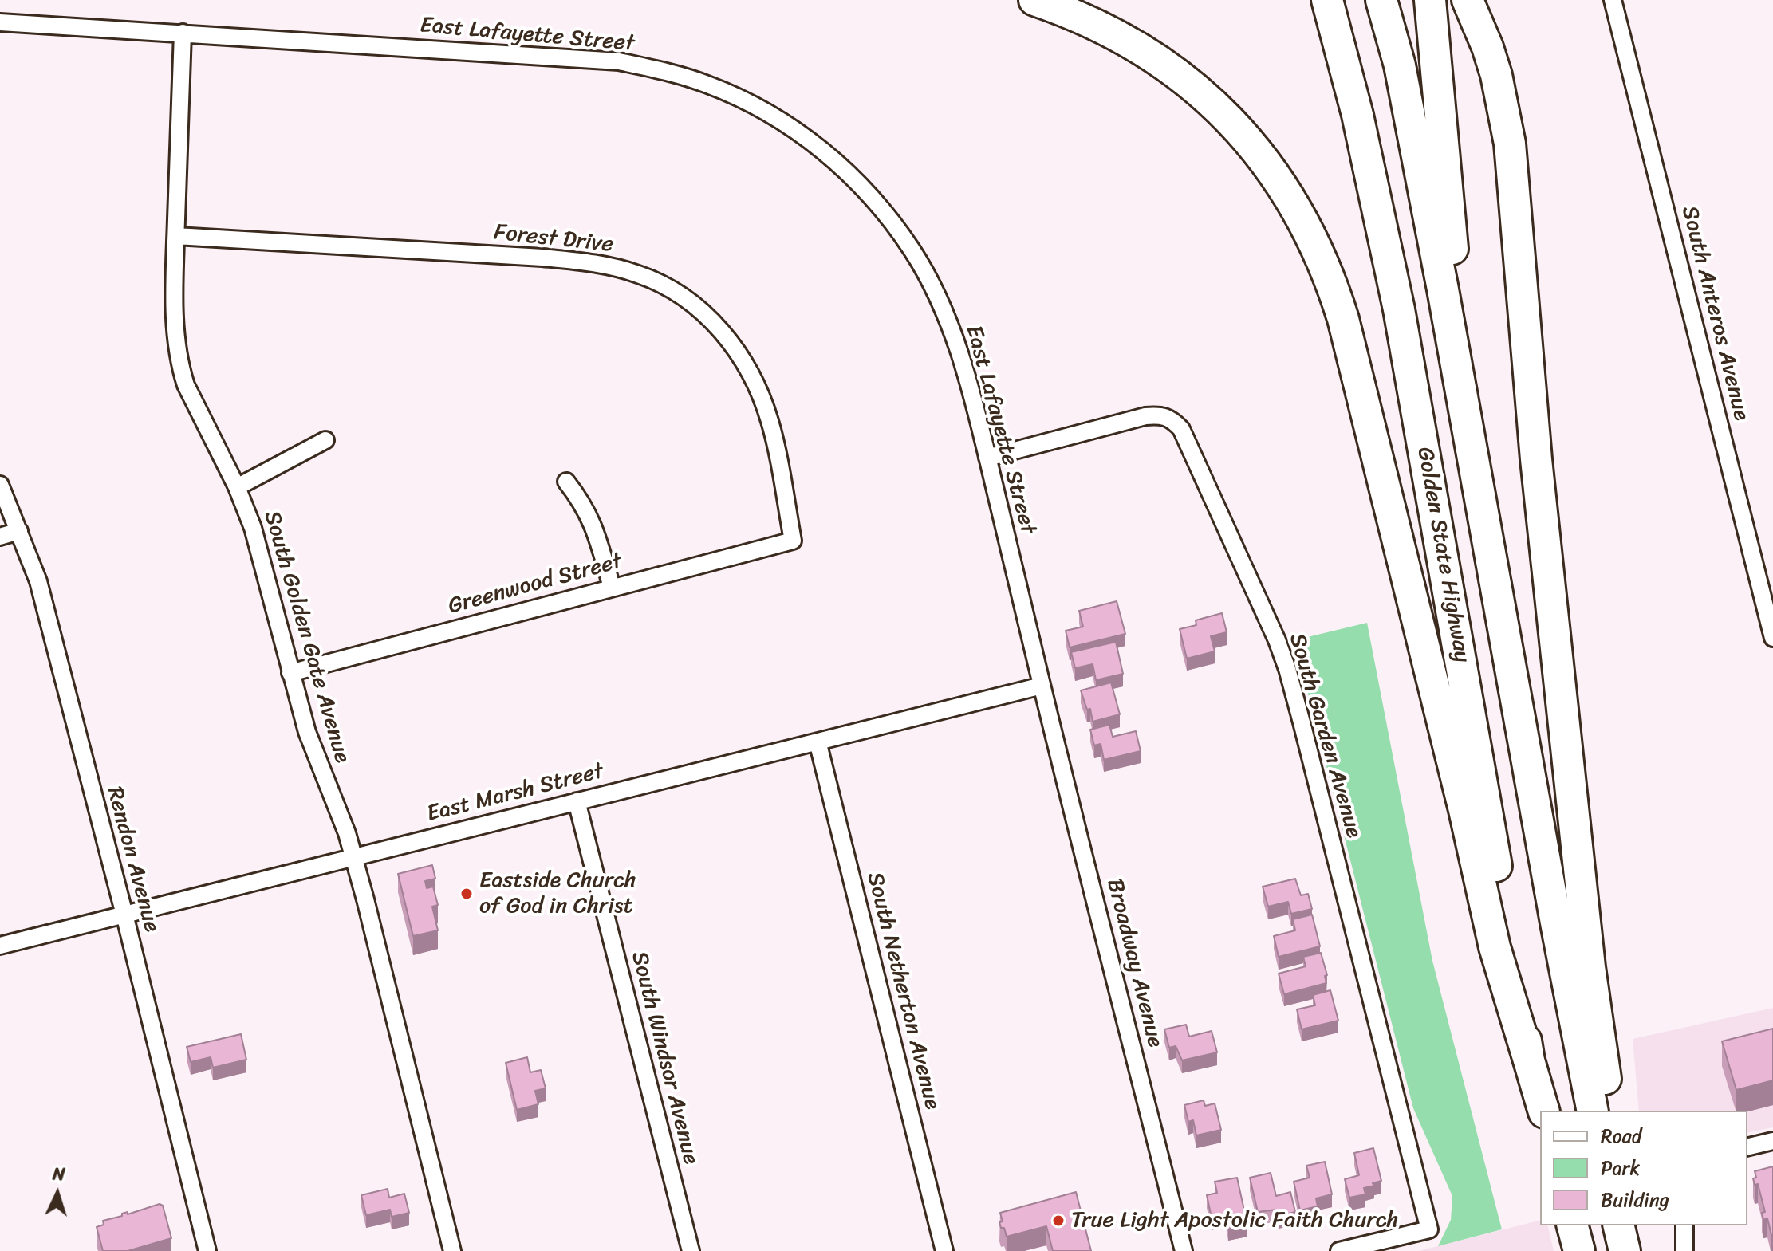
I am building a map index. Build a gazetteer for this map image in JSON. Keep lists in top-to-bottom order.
{
  "streets": {
    "highway": ["Golden State Highway"],
    "street": [
      "East Lafayette Street",
      "Forest Drive",
      "South Anteros Avenue",
      "Greenwood Street",
      "South Golden Gate Avenue",
      "South Garden Avenue",
      "East Marsh Street",
      "Rendon Avenue",
      "Broadway Avenue",
      "South Netherton Avenue",
      "South Windsor Avenue"
    ]
  },
  "crossings": [
    ["East Lafayette Street", "South Golden Gate Avenue"],
    ["East Lafayette Street", "South Garden Avenue"],
    ["East Lafayette Street", "East Marsh Street"],
    ["East Lafayette Street", "Broadway Avenue"],
    ["Forest Drive", "Greenwood Street"],
    ["Forest Drive", "South Golden Gate Avenue"],
    ["Greenwood Street", "South Golden Gate Avenue"],
    ["South Golden Gate Avenue", "East Marsh Street"],
    ["East Marsh Street", "Rendon Avenue"],
    ["East Marsh Street", "Broadway Avenue"],
    ["East Marsh Street", "South Netherton Avenue"],
    ["East Marsh Street", "South Windsor Avenue"]
  ],
  "places": ["Eastside Church of God in Christ", "True Light Apostolic Faith Church"],
  "legend": ["Road", "Park", "Building"],
  "north": "top"
}
